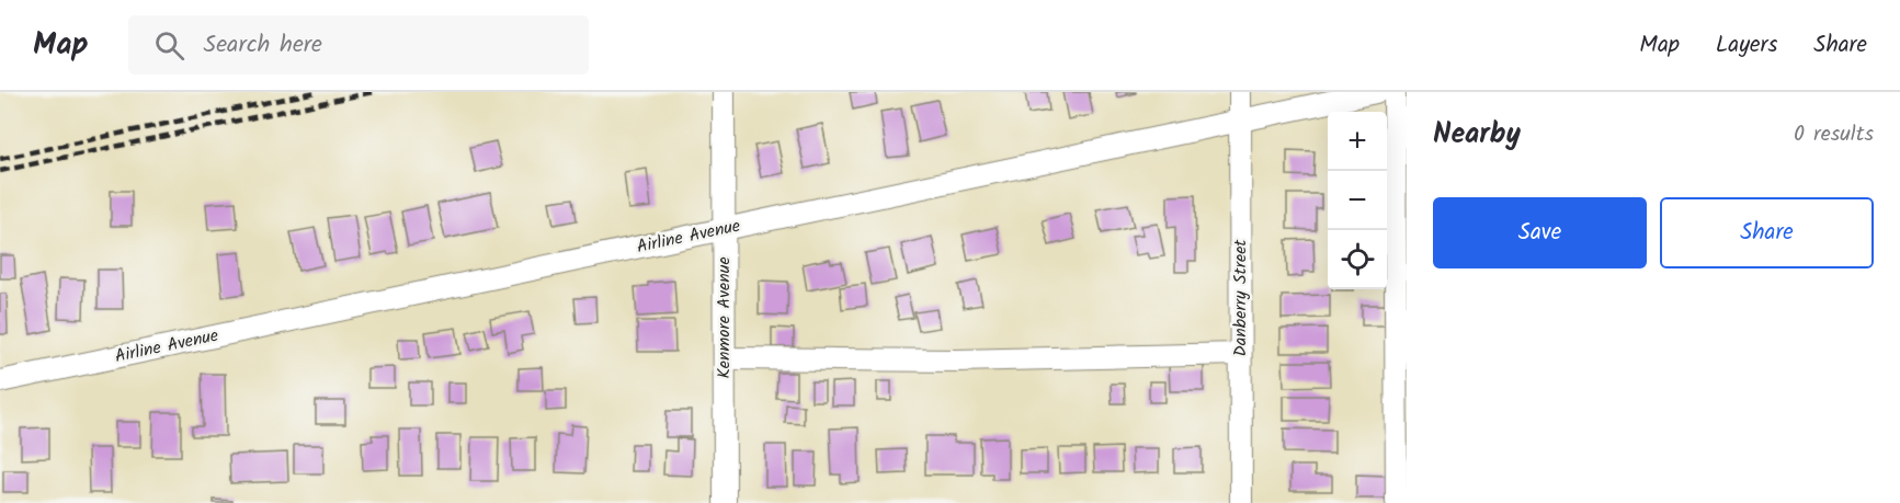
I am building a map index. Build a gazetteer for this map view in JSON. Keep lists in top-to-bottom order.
{
  "streets": {
    "street": ["Airline Avenue", "Danberry Street", "Kenmore Avenue"]
  },
  "crossings": [
    ["Airline Avenue", "Danberry Street"],
    ["Airline Avenue", "Kenmore Avenue"]
  ],
  "page": {
    "header": "Map",
    "search": "Search here",
    "nav": ["Map", "Layers", "Share"],
    "heading": ["Nearby", "0 results"],
    "map_buttons": ["+", "−"],
    "buttons": ["Save", "Share"]
  }
}
